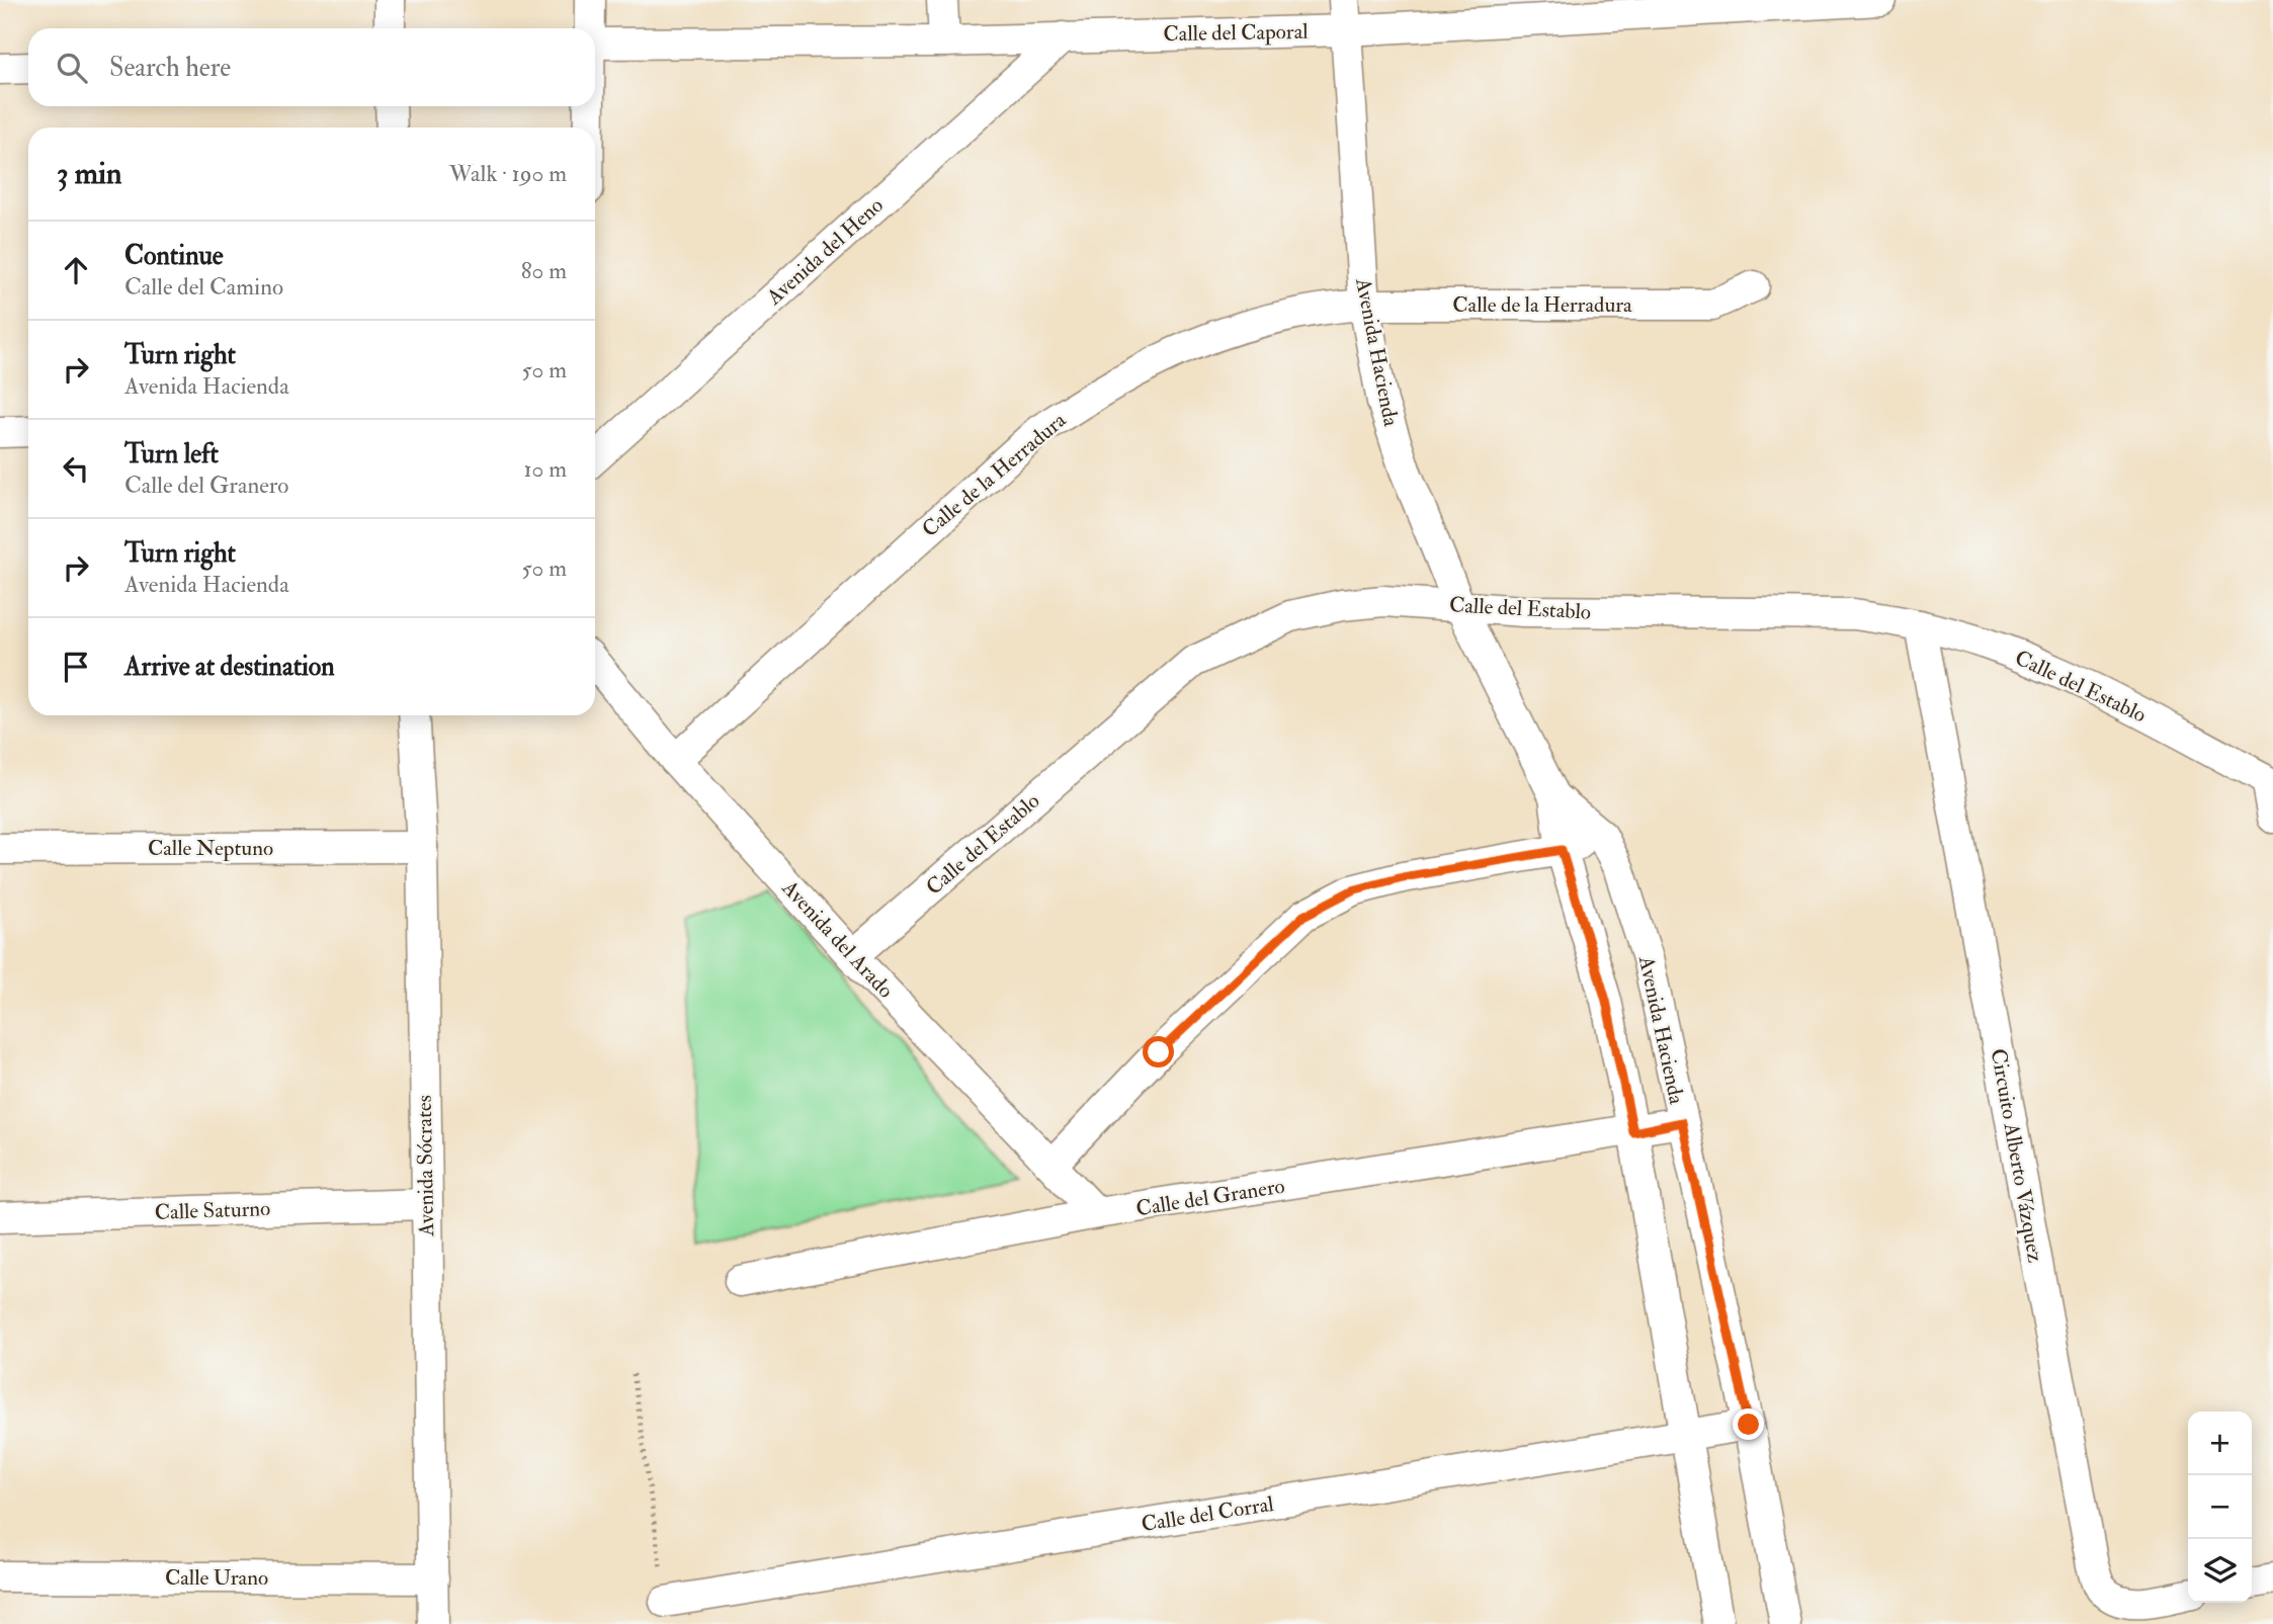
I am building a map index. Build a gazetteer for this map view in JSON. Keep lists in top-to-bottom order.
{
  "streets": {
    "street": [
      "Calle del Caporal",
      "Avenida del Heno",
      "Calle de la Herradura",
      "Avenida Hacienda",
      "Calle del Establo",
      "Calle Neptuno",
      "Avenida del Arado",
      "Circuito Alberto Vázquez",
      "Avenida Sócrates",
      "Calle del Granero",
      "Calle Saturno",
      "Calle del Corral",
      "Calle Urano"
    ]
  },
  "crossings": [
    ["Calle del Caporal", "Avenida del Heno"],
    ["Calle del Caporal", "Avenida Hacienda"],
    ["Calle de la Herradura", "Avenida Hacienda"],
    ["Calle de la Herradura", "Avenida del Arado"],
    ["Avenida Hacienda", "Calle del Establo"],
    ["Avenida Hacienda", "Calle del Granero"],
    ["Avenida Hacienda", "Calle del Corral"],
    ["Calle del Establo", "Avenida del Arado"],
    ["Calle del Establo", "Circuito Alberto Vázquez"],
    ["Calle Neptuno", "Avenida Sócrates"],
    ["Avenida del Arado", "Calle del Granero"],
    ["Avenida Sócrates", "Calle Saturno"],
    ["Avenida Sócrates", "Calle Urano"]
  ],
  "page": {
    "search": "Search here",
    "heading": ["3 min", "Walk · 190 m"],
    "list": [
      ["Continue", "Calle del Camino", "80 m"],
      ["Turn right", "Avenida Hacienda", "50 m"],
      ["Turn left", "Calle del Granero", "10 m"],
      ["Turn right", "Avenida Hacienda", "50 m"],
      "Arrive at destination"
    ],
    "map_buttons": ["+", "−"]
  }
}
